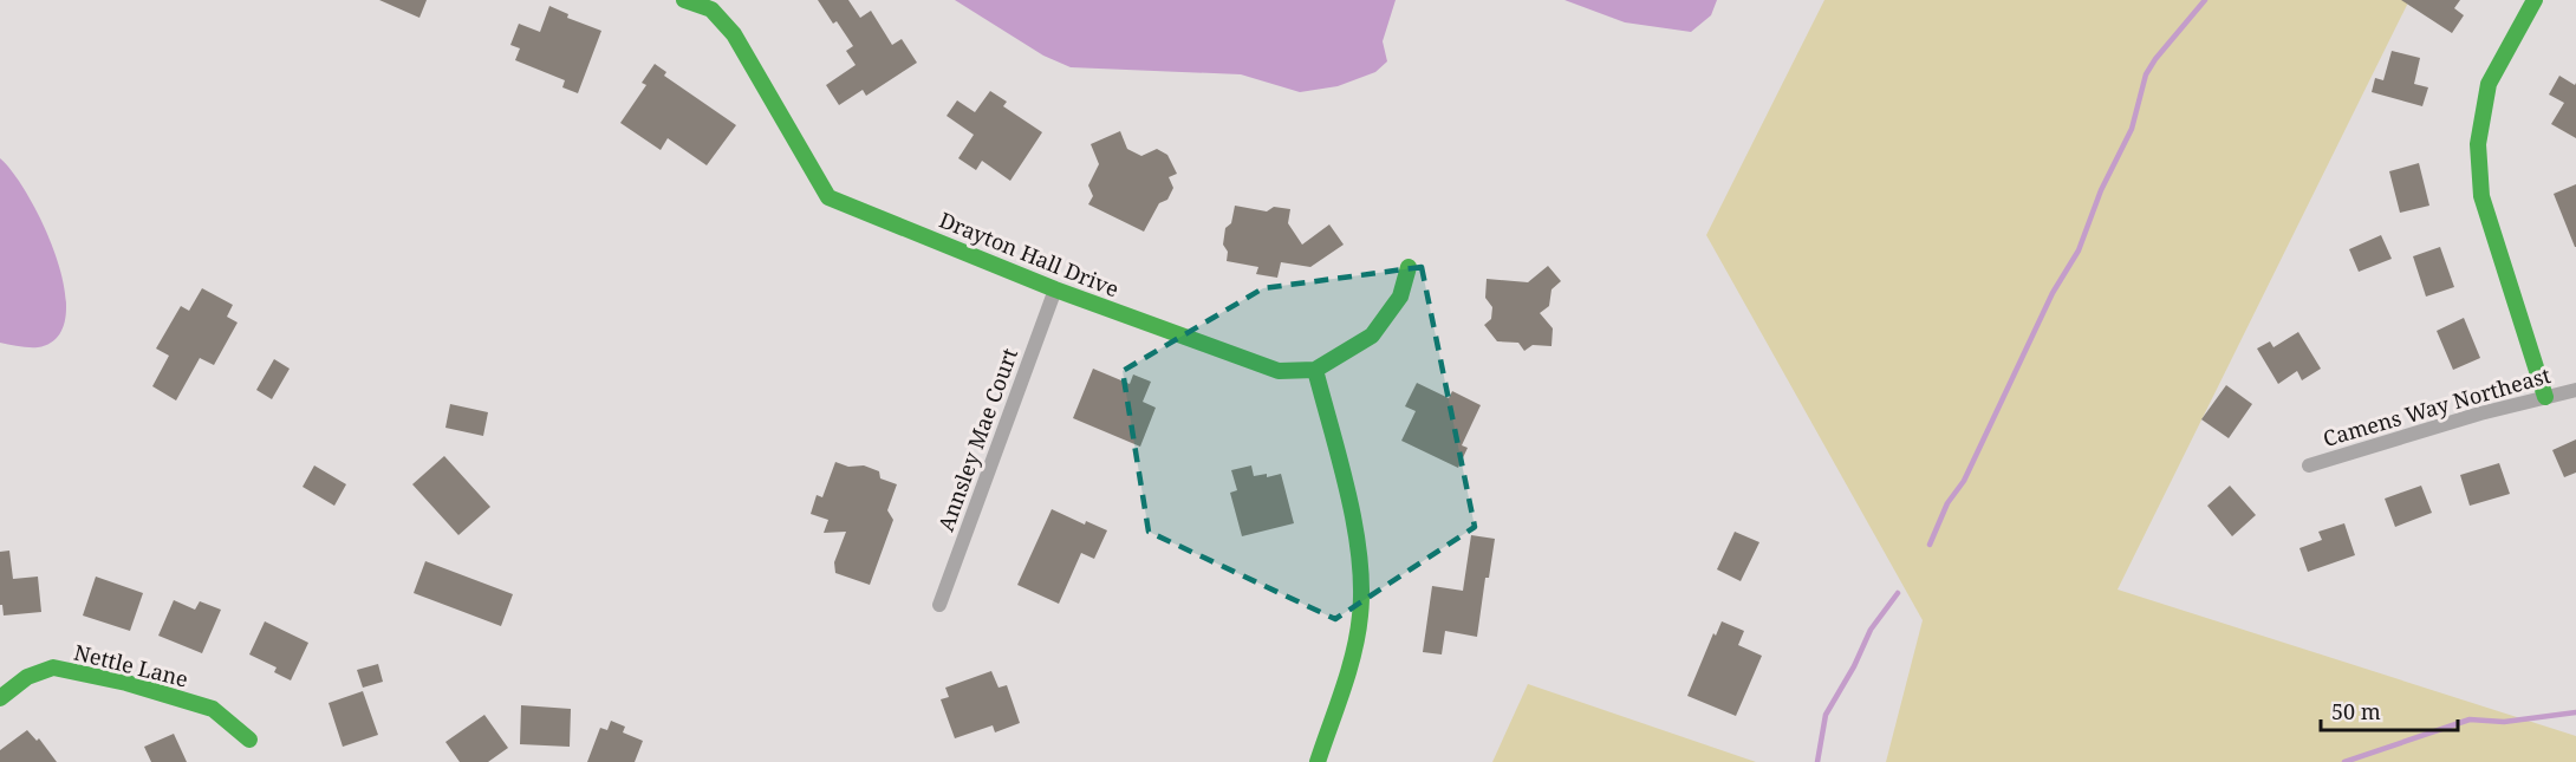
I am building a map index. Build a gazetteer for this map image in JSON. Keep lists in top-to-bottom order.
{
  "streets": {
    "street": [
      "Drayton Hall Drive",
      "Camens Way Northeast",
      "Annsley Mae Court",
      "Nettle Lane"
    ]
  },
  "crossings": [
    ["Drayton Hall Drive", "Annsley Mae Court"]
  ],
  "scale_bar": "50 m"
}
